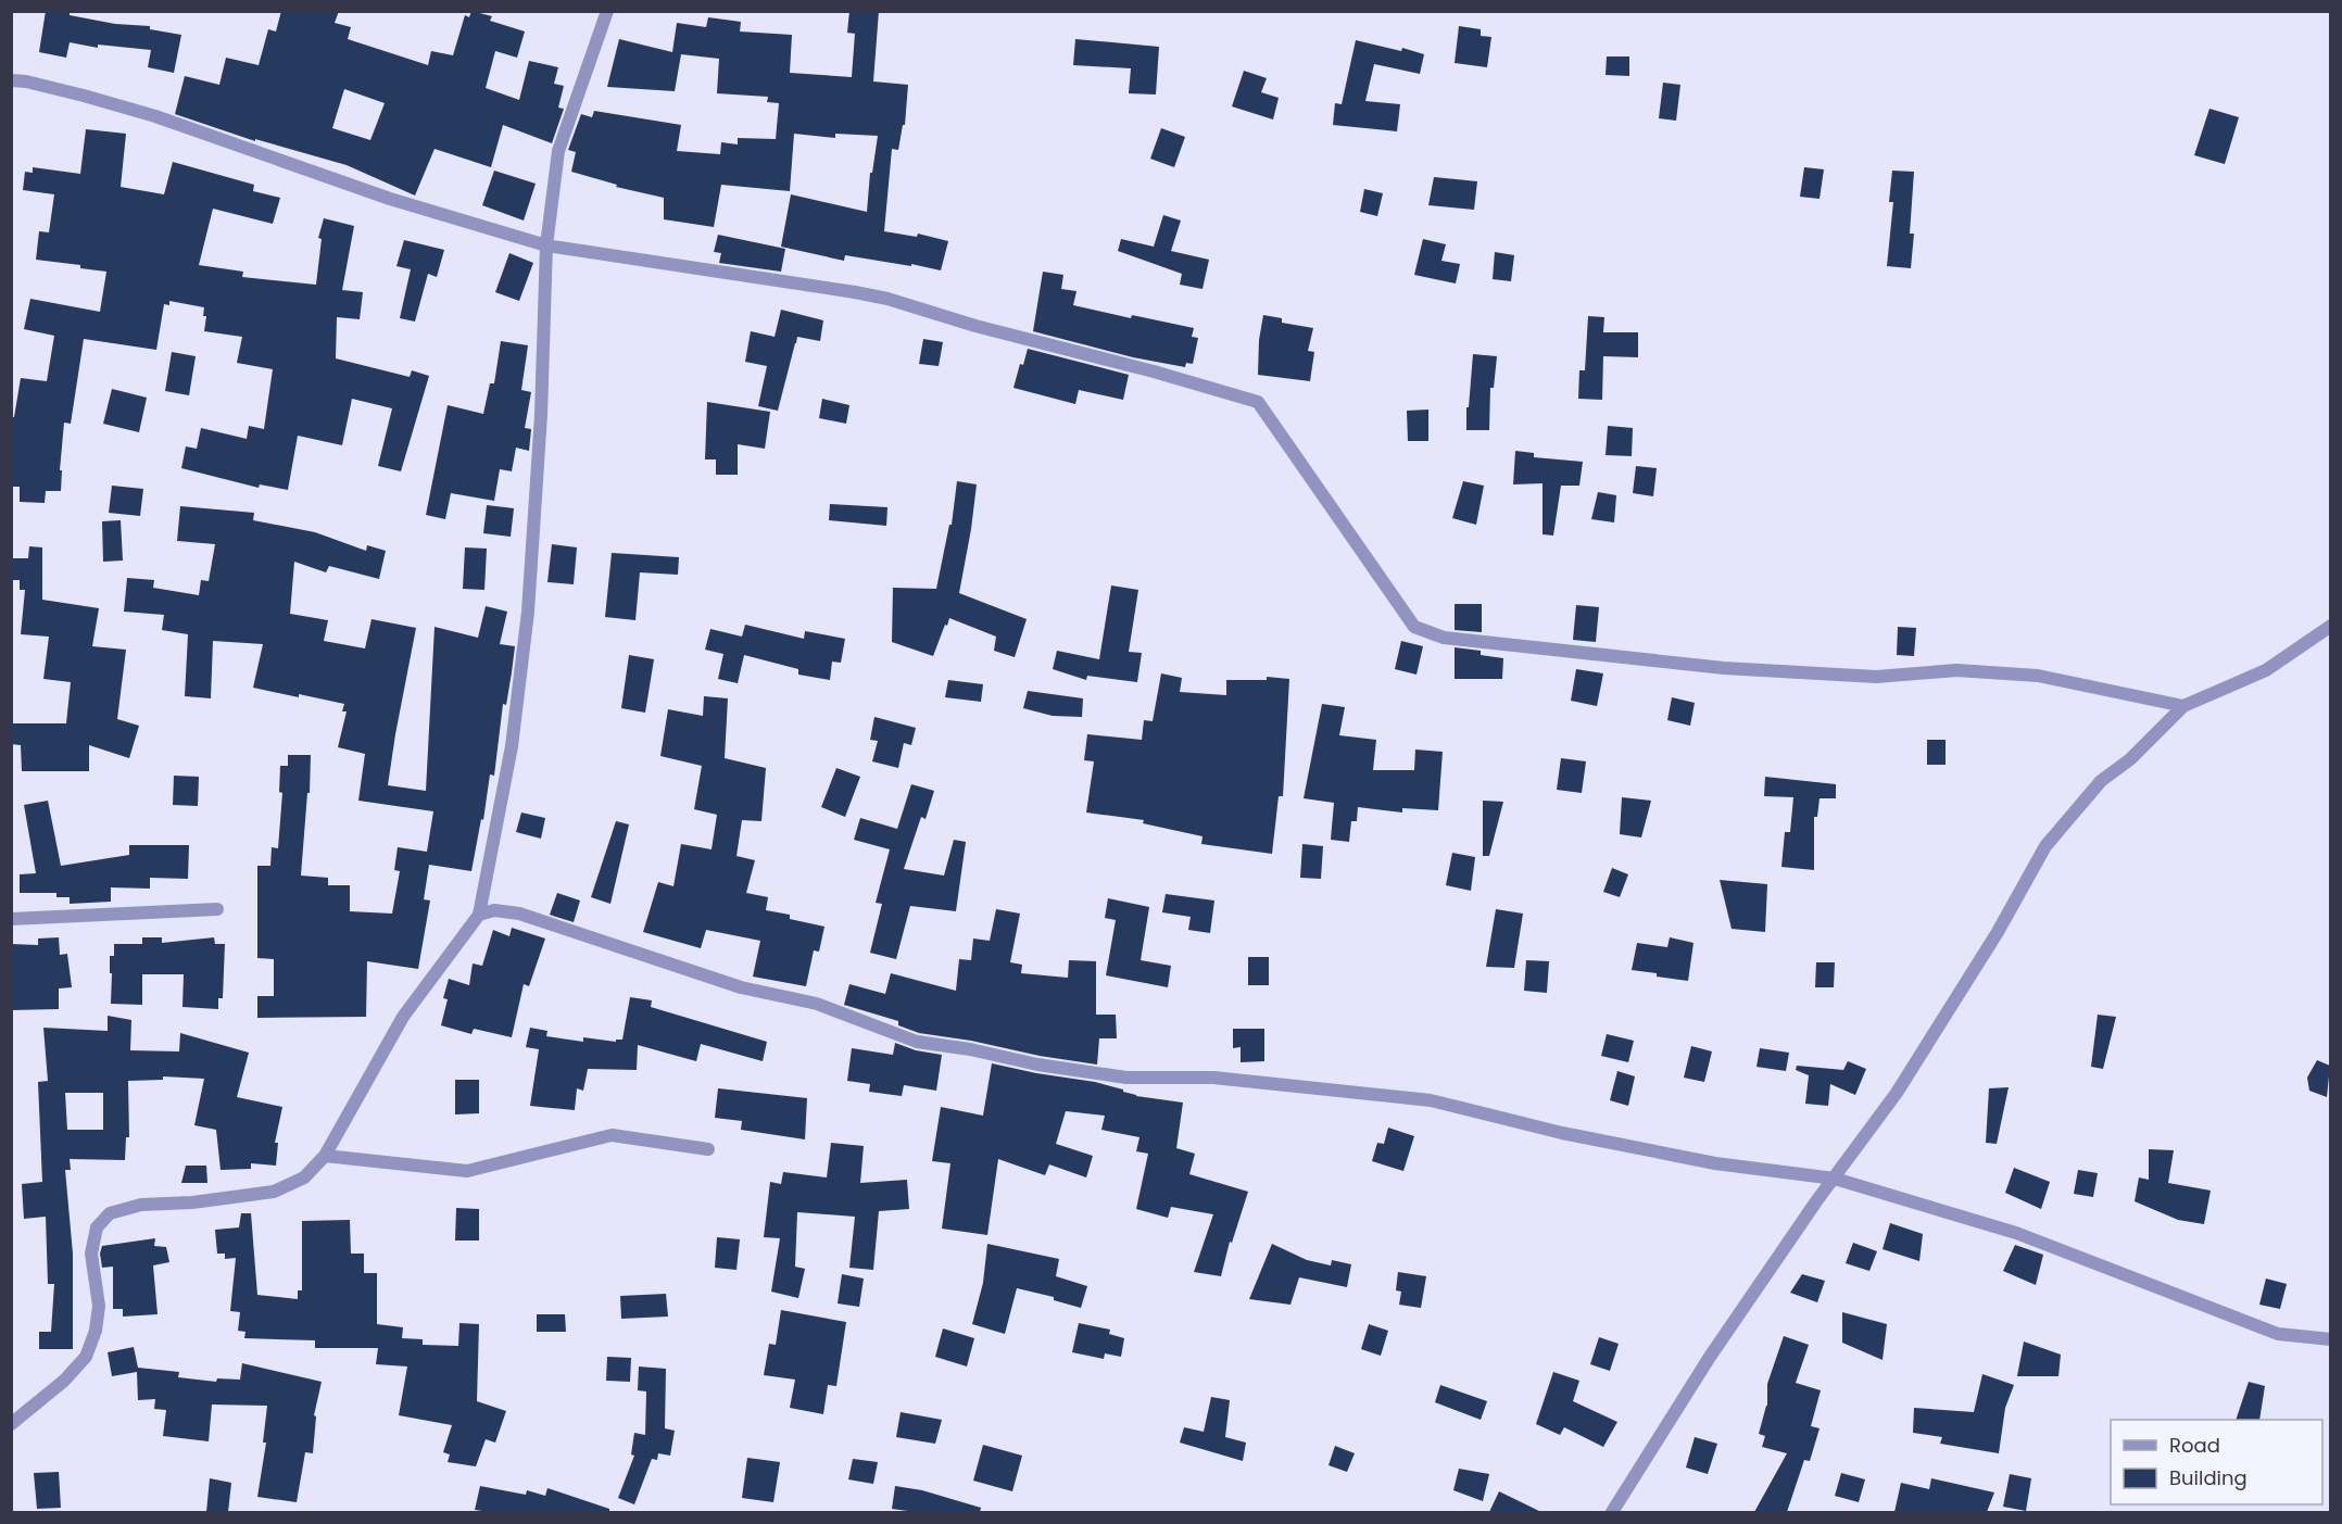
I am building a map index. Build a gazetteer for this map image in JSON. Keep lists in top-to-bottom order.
{
  "legend": ["Road", "Building"]
}
